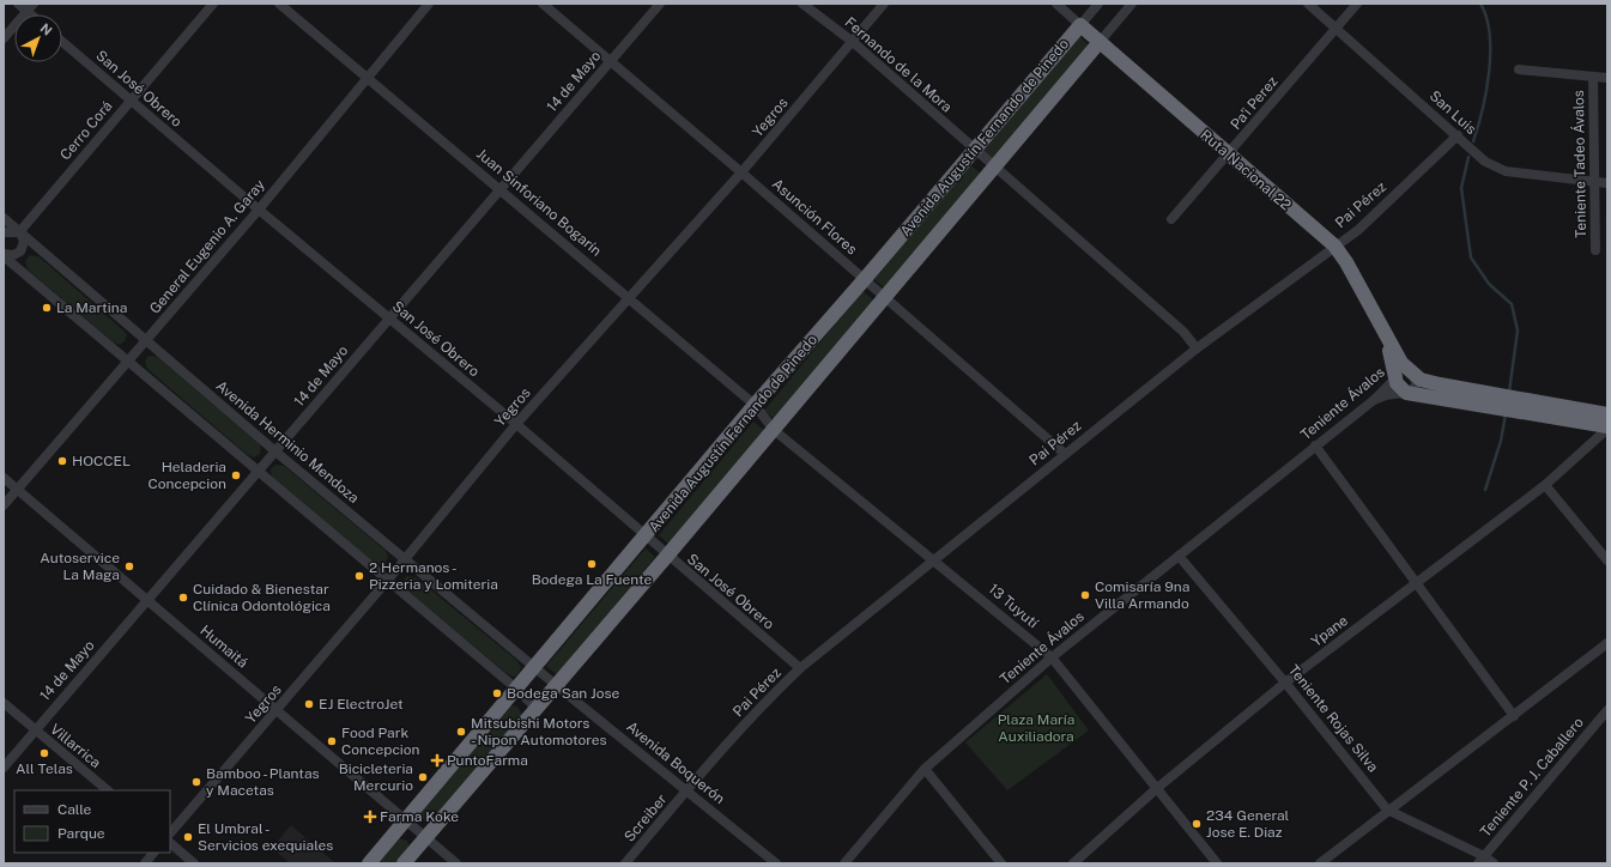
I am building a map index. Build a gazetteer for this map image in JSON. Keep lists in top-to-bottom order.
{
  "streets": {
    "highway": ["Avenida Augustín Fernando de Pinedo", "Ruta Nacional 22"],
    "street": [
      "Fernando de la Mora",
      "14 de Mayo",
      "San José Obrero",
      "Pa'i Perez",
      "San Luis",
      "Yegros",
      "Cerro Corá",
      "Teniente Tadeo Ávalos",
      "Juan Sinforiano Bogarín",
      "Pai Pérez",
      "Asunción Flores",
      "General Eugenio A. Garay",
      "Teniente Ávalos",
      "Avenida Herminio Mendoza",
      "13 Tuyutí",
      "Ypane",
      "Humaitá",
      "Teniente Rojas Silva",
      "Villarrica",
      "Avenida Boquerón",
      "Teniente P. J. Caballero",
      "Screiber"
    ]
  },
  "crossings": [
    ["Fernando de la Mora", "Yegros"],
    ["Fernando de la Mora", "Avenida Augustín Fernando de Pinedo"],
    ["Fernando de la Mora", "Pai Pérez"],
    ["14 de Mayo", "San José Obrero"],
    ["14 de Mayo", "Juan Sinforiano Bogarín"],
    ["14 de Mayo", "Asunción Flores"],
    ["14 de Mayo", "Avenida Herminio Mendoza"],
    ["14 de Mayo", "Humaitá"],
    ["14 de Mayo", "Villarrica"],
    ["San José Obrero", "Yegros"],
    ["San José Obrero", "Cerro Corá"],
    ["San José Obrero", "Avenida Augustín Fernando de Pinedo"],
    ["San José Obrero", "Pai Pérez"],
    ["San José Obrero", "General Eugenio A. Garay"],
    ["Pa'i Perez", "San Luis"],
    ["Pa'i Perez", "Ruta Nacional 22"],
    ["San Luis", "Teniente Tadeo Ávalos"],
    ["San Luis", "Pai Pérez"],
    ["Yegros", "Juan Sinforiano Bogarín"],
    ["Yegros", "Asunción Flores"],
    ["Yegros", "Avenida Herminio Mendoza"],
    ["Yegros", "Humaitá"],
    ["Cerro Corá", "Avenida Herminio Mendoza"],
    ["Avenida Augustín Fernando de Pinedo", "Ruta Nacional 22"],
    ["Avenida Augustín Fernando de Pinedo", "Juan Sinforiano Bogarín"],
    ["Avenida Augustín Fernando de Pinedo", "Asunción Flores"],
    ["Avenida Augustín Fernando de Pinedo", "Avenida Herminio Mendoza"],
    ["Avenida Augustín Fernando de Pinedo", "13 Tuyutí"],
    ["Avenida Augustín Fernando de Pinedo", "Humaitá"],
    ["Avenida Augustín Fernando de Pinedo", "Avenida Boquerón"],
    ["Ruta Nacional 22", "Pai Pérez"],
    ["Ruta Nacional 22", "Teniente Ávalos"],
    ["Ruta Nacional 22", "Ypane"],
    ["Juan Sinforiano Bogarín", "General Eugenio A. Garay"],
    ["Juan Sinforiano Bogarín", "13 Tuyutí"],
    ["Pai Pérez", "Asunción Flores"],
    ["Pai Pérez", "13 Tuyutí"],
    ["Pai Pérez", "Avenida Boquerón"],
    ["Pai Pérez", "Screiber"],
    ["General Eugenio A. Garay", "Avenida Herminio Mendoza"],
    ["General Eugenio A. Garay", "Humaitá"],
    ["Teniente Ávalos", "13 Tuyutí"],
    ["Teniente Ávalos", "Teniente Rojas Silva"],
    ["Avenida Herminio Mendoza", "Avenida Boquerón"],
    ["13 Tuyutí", "Ypane"],
    ["Ypane", "Teniente Rojas Silva"],
    ["Teniente Rojas Silva", "Teniente P. J. Caballero"],
    ["Avenida Boquerón", "Screiber"]
  ],
  "parks": ["Plaza María Auxiliadora"],
  "places": {
    "other": [
      "La Martina",
      "HOCCEL",
      "Heladeria Concepcion",
      "Bodega La Fuente",
      "Autoservice La Maga",
      "2 Hermanos - Pizzeria y Lomiteria",
      "Comisaría 9na Villa Armando",
      "Cuidado & Bienestar Clínica Odontológica",
      "Bodega San Jose",
      "EJ ElectroJet",
      "Mitsubishi Motors - Nipon Automotores",
      "Food Park Concepcion",
      "All Telas",
      "Bicicleteria Mercurio",
      "Bamboo - Plantas y Macetas",
      "234 General Jose E. Diaz",
      "El Umbral - Servicios exequiales"
    ],
    "health": ["PuntoFarma", "Farma Koke"]
  },
  "legend": ["Calle", "Parque"],
  "north": "top right"
}
